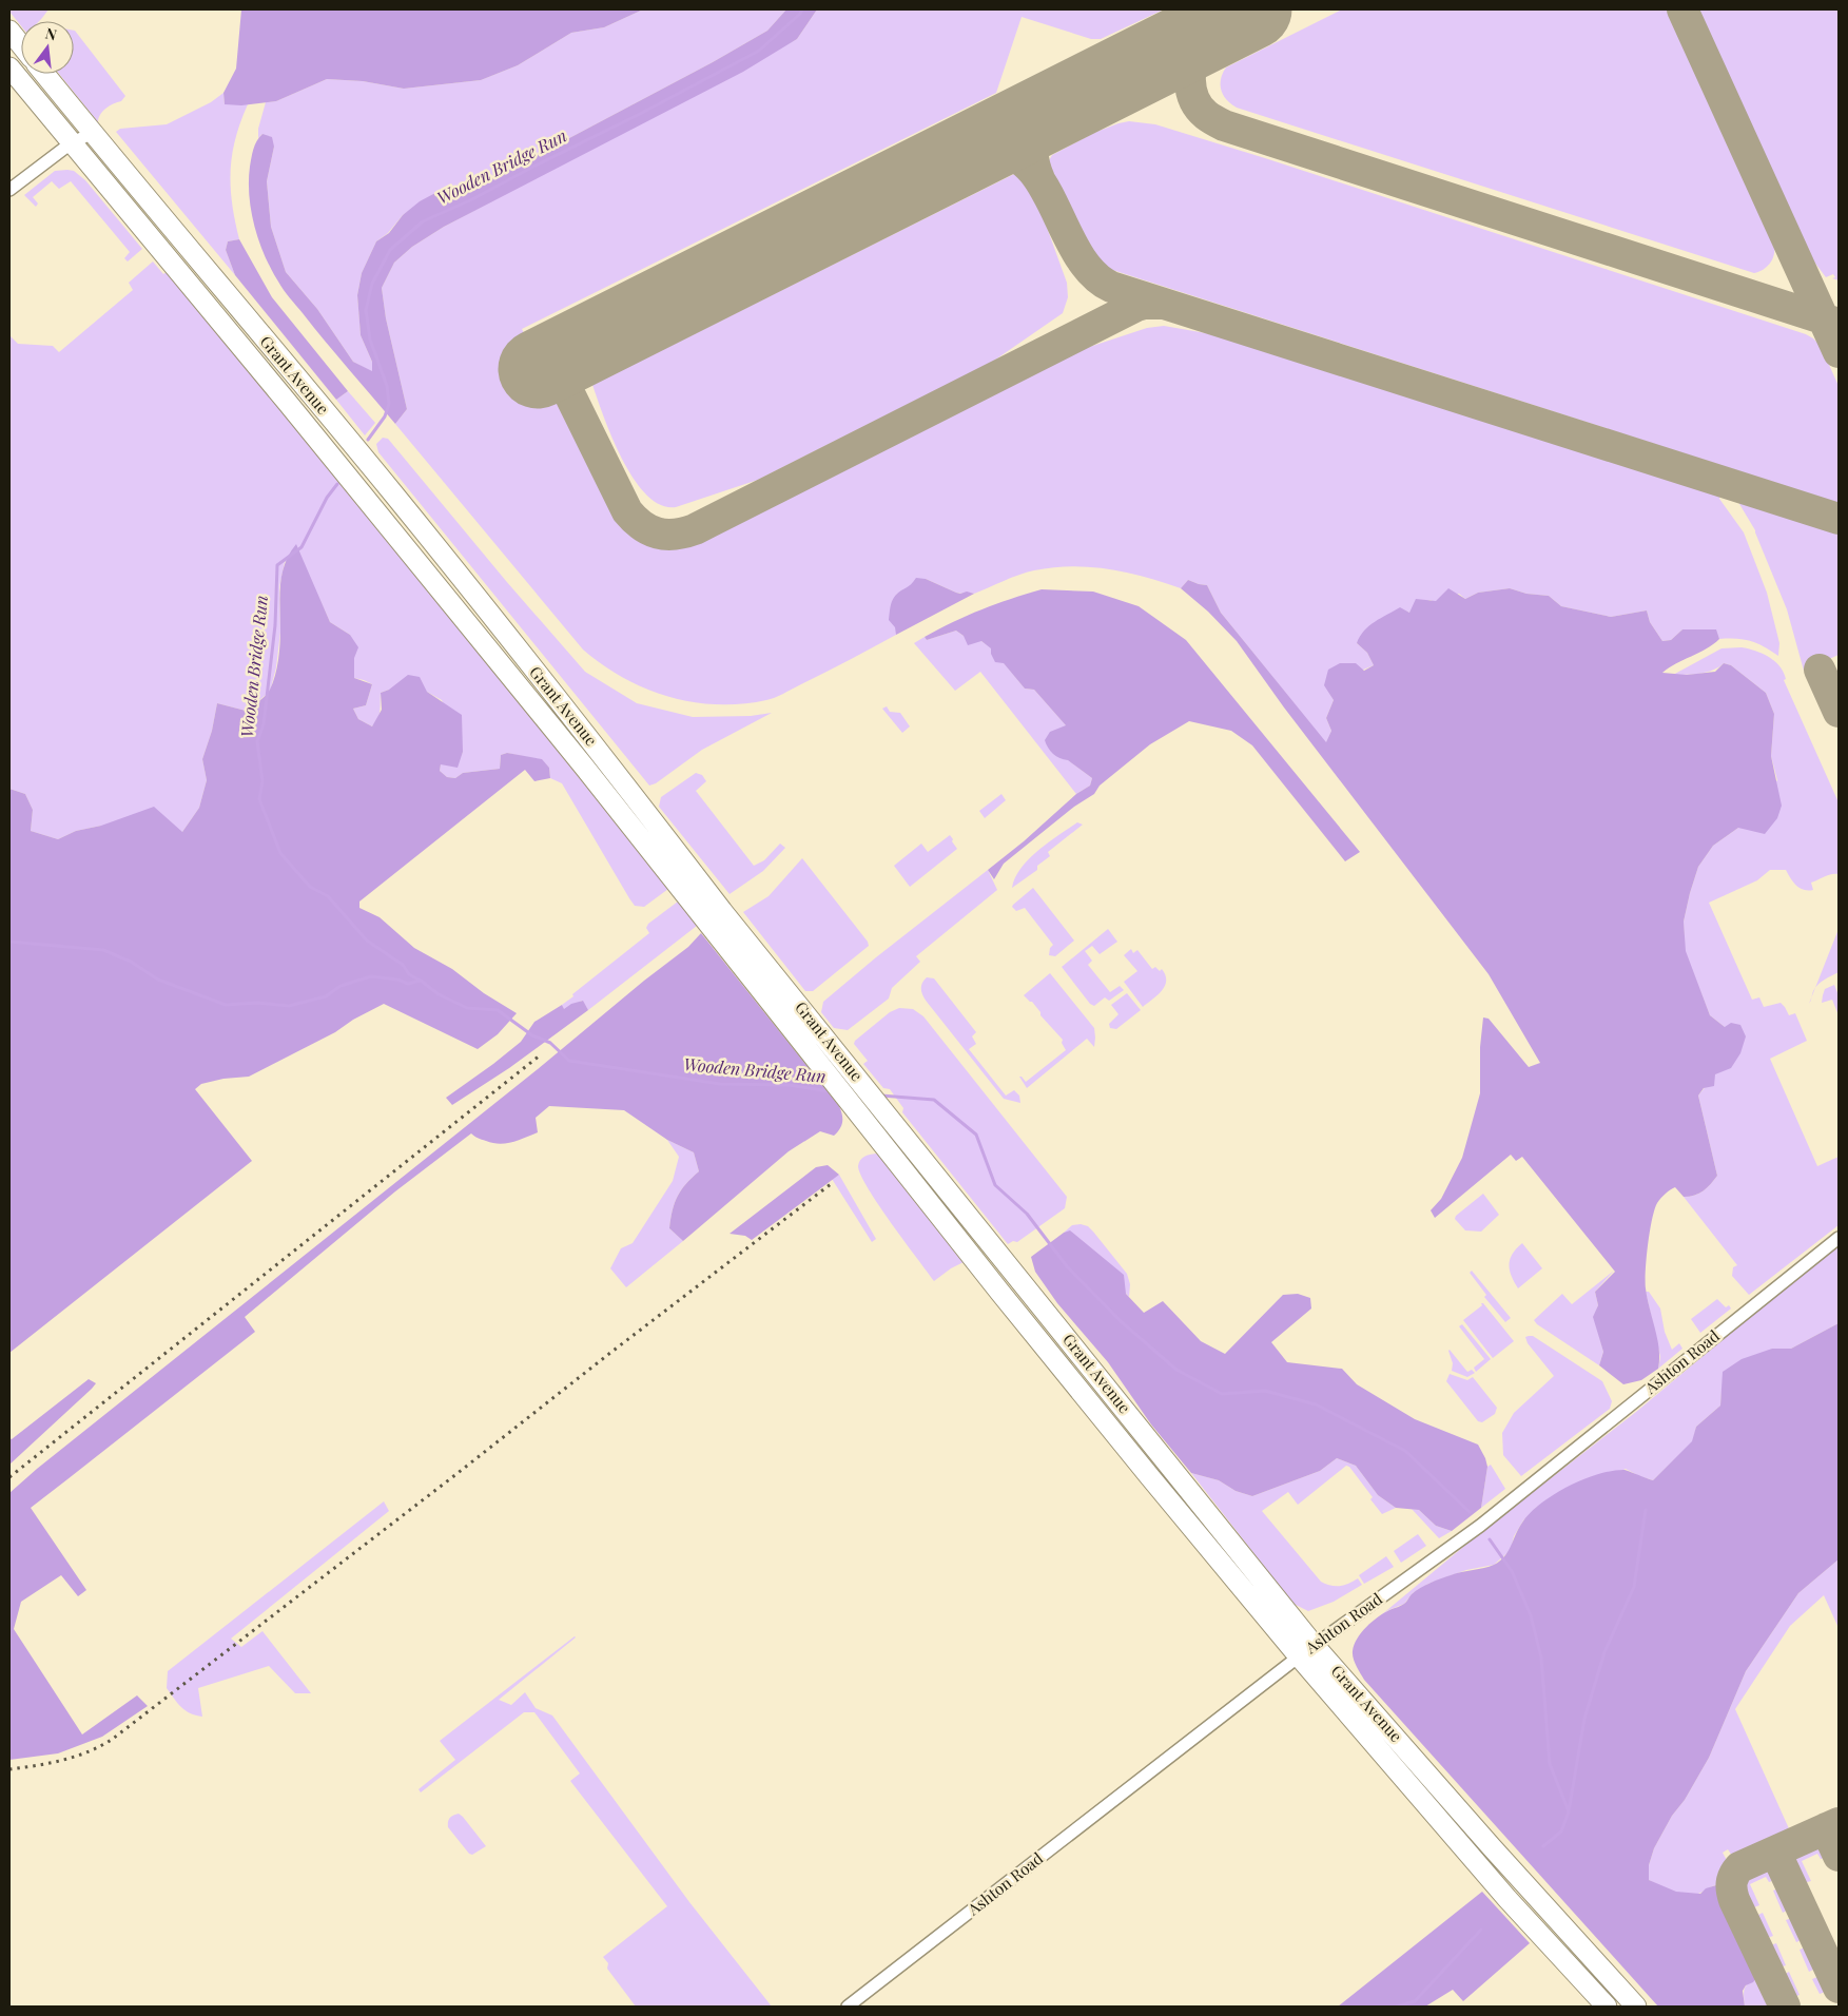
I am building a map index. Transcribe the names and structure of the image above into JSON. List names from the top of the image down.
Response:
{
  "streets": {
    "main road": ["Grant Avenue"],
    "street": ["Ashton Road"]
  },
  "crossings": [
    ["Grant Avenue", "Ashton Road"]
  ],
  "water": ["Wooden Bridge Run"],
  "north": "top"
}
